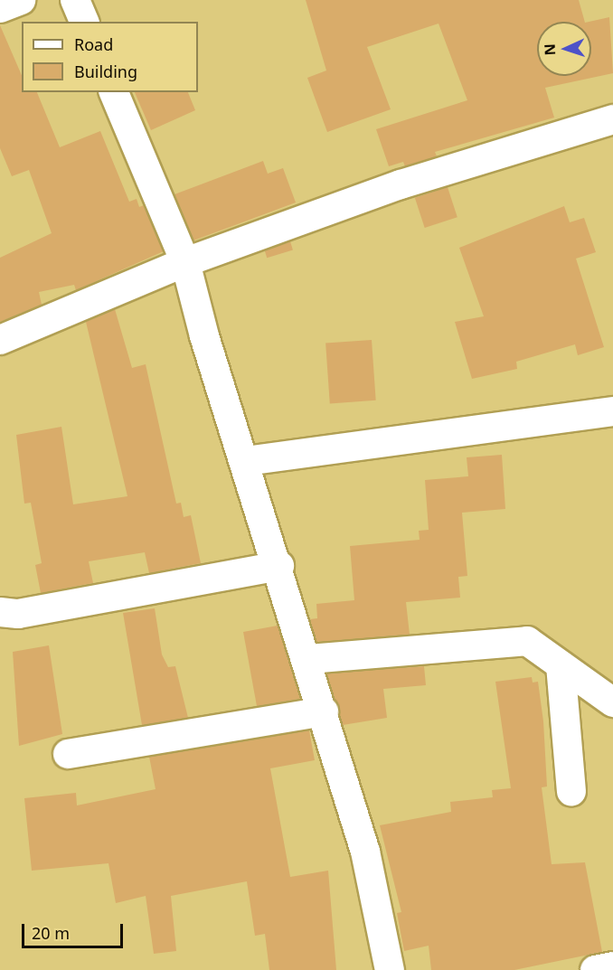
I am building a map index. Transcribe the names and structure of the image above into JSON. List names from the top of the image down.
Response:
{
  "legend": ["Road", "Building"],
  "scale_bar": "20 m",
  "north": "left"
}
